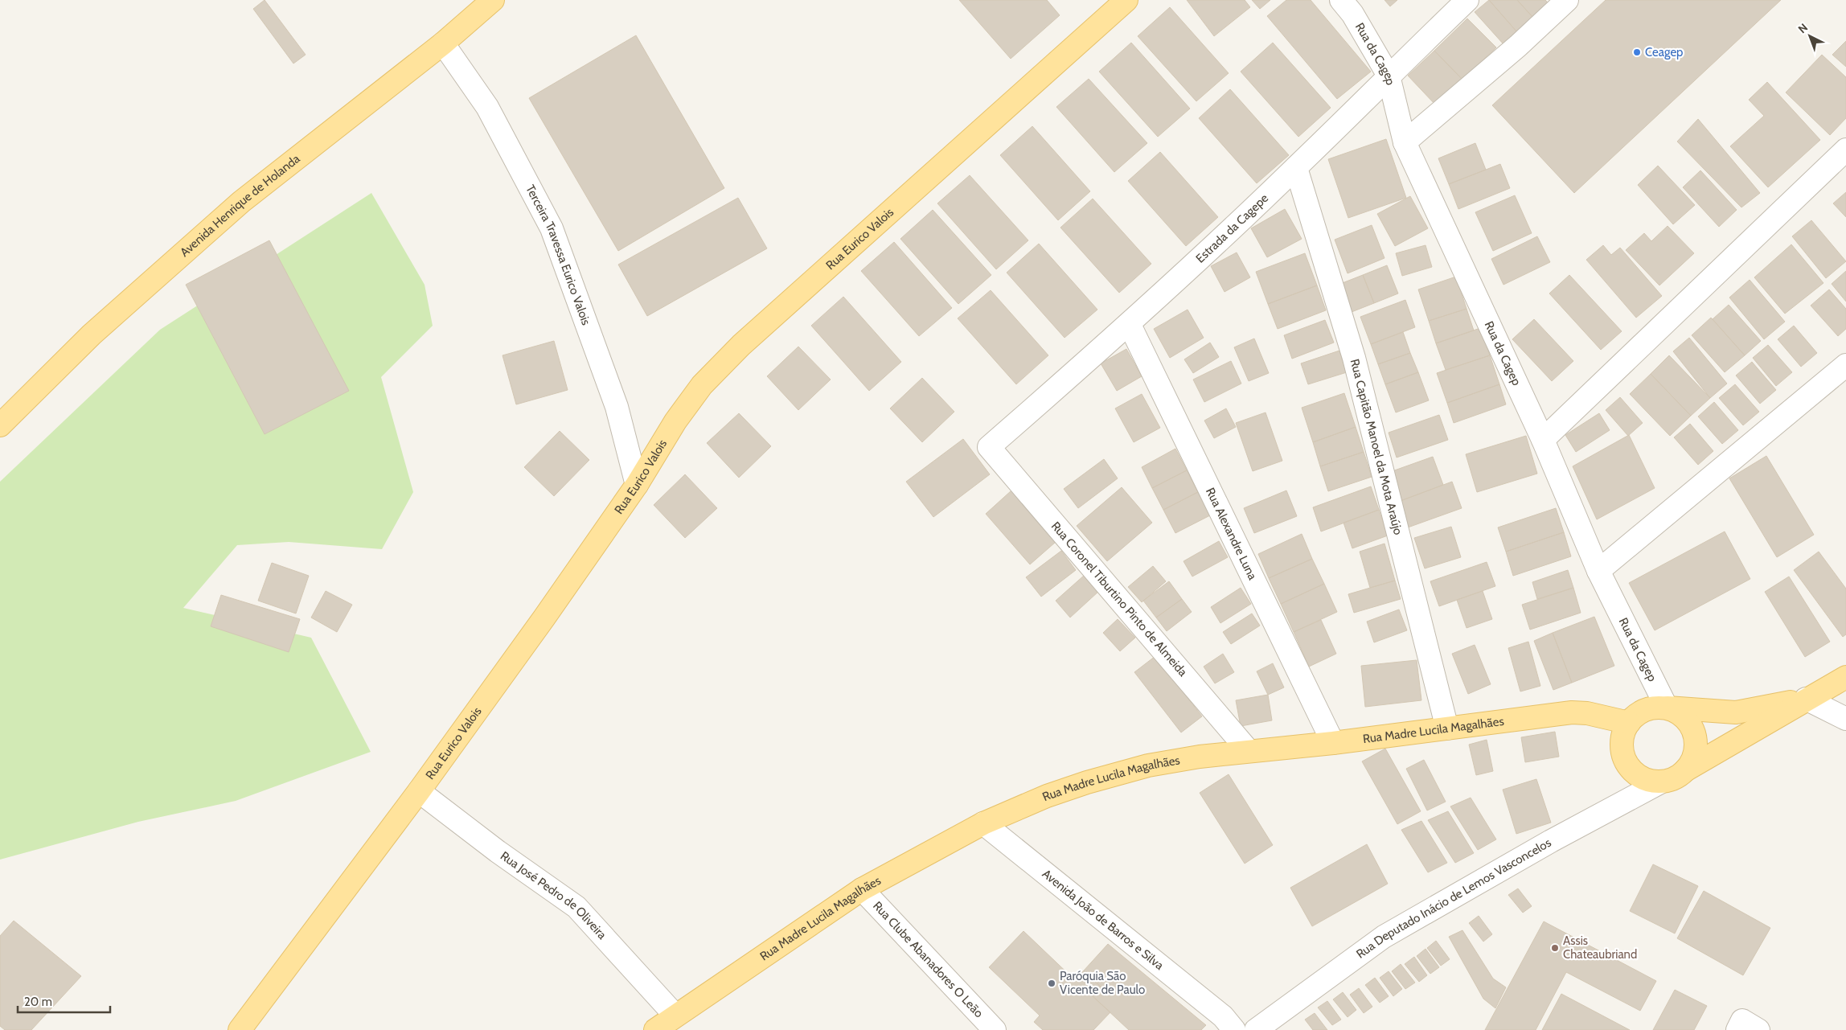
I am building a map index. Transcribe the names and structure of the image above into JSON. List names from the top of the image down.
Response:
{
  "streets": {
    "main road": ["Avenida Henrique de Holanda", "Rua Eurico Valois", "Rua Madre Lucila Magalhães"],
    "street": [
      "Rua da Cagep",
      "Estrada da Cagepe",
      "Terceira Travessa Eurico Valois",
      "Rua Capitão Manoel da Mota Araújo",
      "Rua Alexandre Luna",
      "Rua Coronel Tiburtino Pinto de Almeida",
      "Rua José Pedro de Oliveira",
      "Rua Deputado Inácio de Lemos Vasconcelos",
      "Avenida João de Barros e Silva",
      "Rua Clube Abanadores O Leão"
    ]
  },
  "crossings": [
    ["Rua da Cagep", "Estrada da Cagepe"],
    ["Rua da Cagep", "Rua Madre Lucila Magalhães"],
    ["Rua da Cagep", "Rua Deputado Inácio de Lemos Vasconcelos"],
    ["Avenida Henrique de Holanda", "Terceira Travessa Eurico Valois"],
    ["Estrada da Cagepe", "Rua Capitão Manoel da Mota Araújo"],
    ["Estrada da Cagepe", "Rua Alexandre Luna"],
    ["Estrada da Cagepe", "Rua Coronel Tiburtino Pinto de Almeida"],
    ["Rua Eurico Valois", "Terceira Travessa Eurico Valois"],
    ["Rua Eurico Valois", "Rua José Pedro de Oliveira"],
    ["Rua Capitão Manoel da Mota Araújo", "Rua Madre Lucila Magalhães"],
    ["Rua Alexandre Luna", "Rua Madre Lucila Magalhães"],
    ["Rua Coronel Tiburtino Pinto de Almeida", "Rua Madre Lucila Magalhães"],
    ["Rua Madre Lucila Magalhães", "Rua José Pedro de Oliveira"],
    ["Rua Madre Lucila Magalhães", "Rua Deputado Inácio de Lemos Vasconcelos"],
    ["Rua Madre Lucila Magalhães", "Avenida João de Barros e Silva"],
    ["Rua Madre Lucila Magalhães", "Rua Clube Abanadores O Leão"],
    ["Rua Deputado Inácio de Lemos Vasconcelos", "Avenida João de Barros e Silva"]
  ],
  "places": ["Ceagep", "Assis Chateaubriand", "Paróquia São Vicente de Paulo"],
  "scale_bar": "20 m",
  "north": "top left"
}
